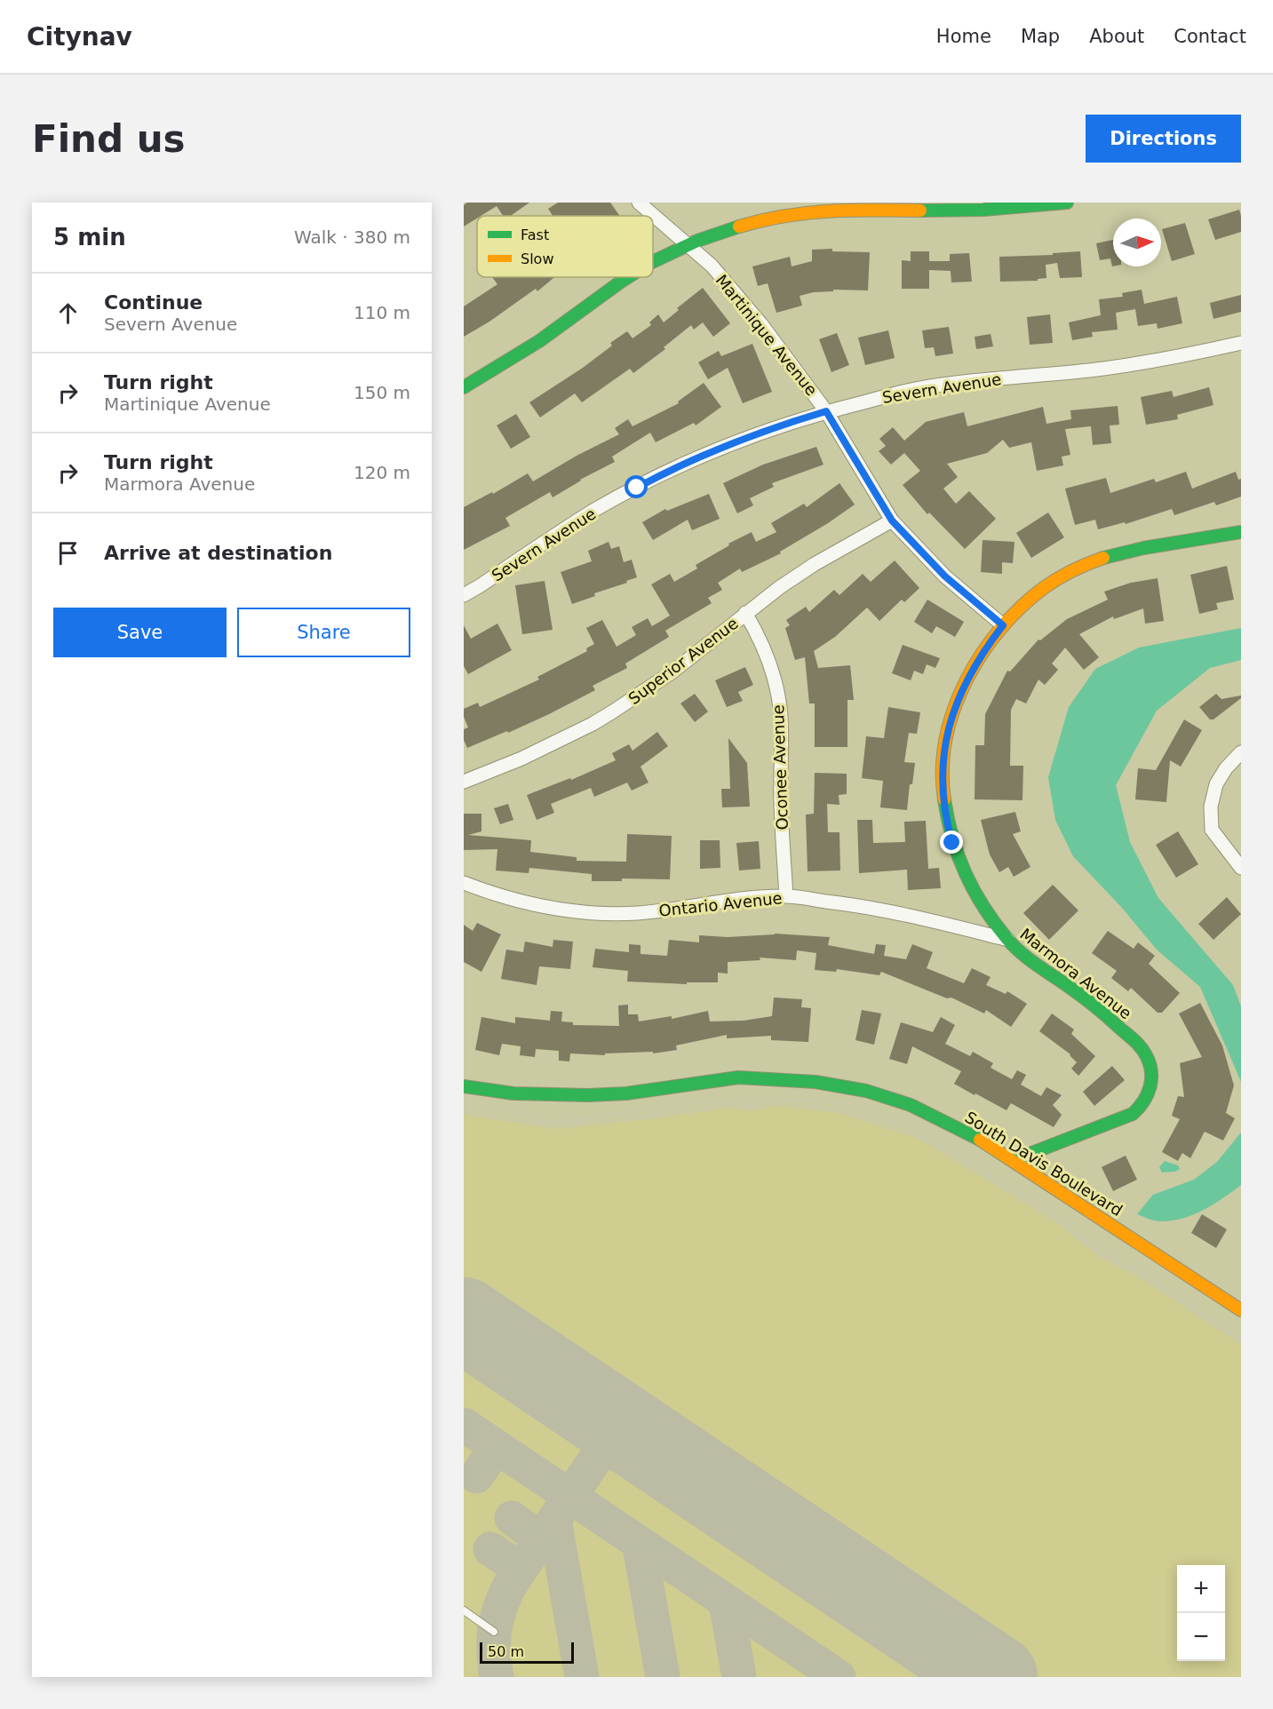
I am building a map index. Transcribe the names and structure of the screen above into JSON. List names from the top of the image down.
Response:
{
  "streets": {
    "street": [
      "Martinique Avenue",
      "Severn Avenue",
      "Superior Avenue",
      "Oconee Avenue",
      "Ontario Avenue",
      "Marmora Avenue",
      "South Davis Boulevard"
    ]
  },
  "crossings": [
    ["Martinique Avenue", "Severn Avenue"],
    ["Martinique Avenue", "Superior Avenue"],
    ["Martinique Avenue", "Marmora Avenue"],
    ["Superior Avenue", "Oconee Avenue"],
    ["Oconee Avenue", "Ontario Avenue"],
    ["Ontario Avenue", "Marmora Avenue"],
    ["Marmora Avenue", "South Davis Boulevard"]
  ],
  "legend": ["Fast", "Slow"],
  "scale_bar": "50 m",
  "north": "right",
  "page": {
    "header": "Citynav",
    "nav": [
      "Home",
      "Map",
      "About",
      "Contact"
    ],
    "buttons": [
      "Directions",
      ["Save", "Share"]
    ],
    "title": "Find us",
    "heading": ["5 min", "Walk · 380 m"],
    "list": [
      ["Continue", "Severn Avenue", "110 m"],
      ["Turn right", "Martinique Avenue", "150 m"],
      ["Turn right", "Marmora Avenue", "120 m"],
      "Arrive at destination"
    ],
    "map_buttons": ["+", "−"],
    "scale": "50 m"
  }
}
